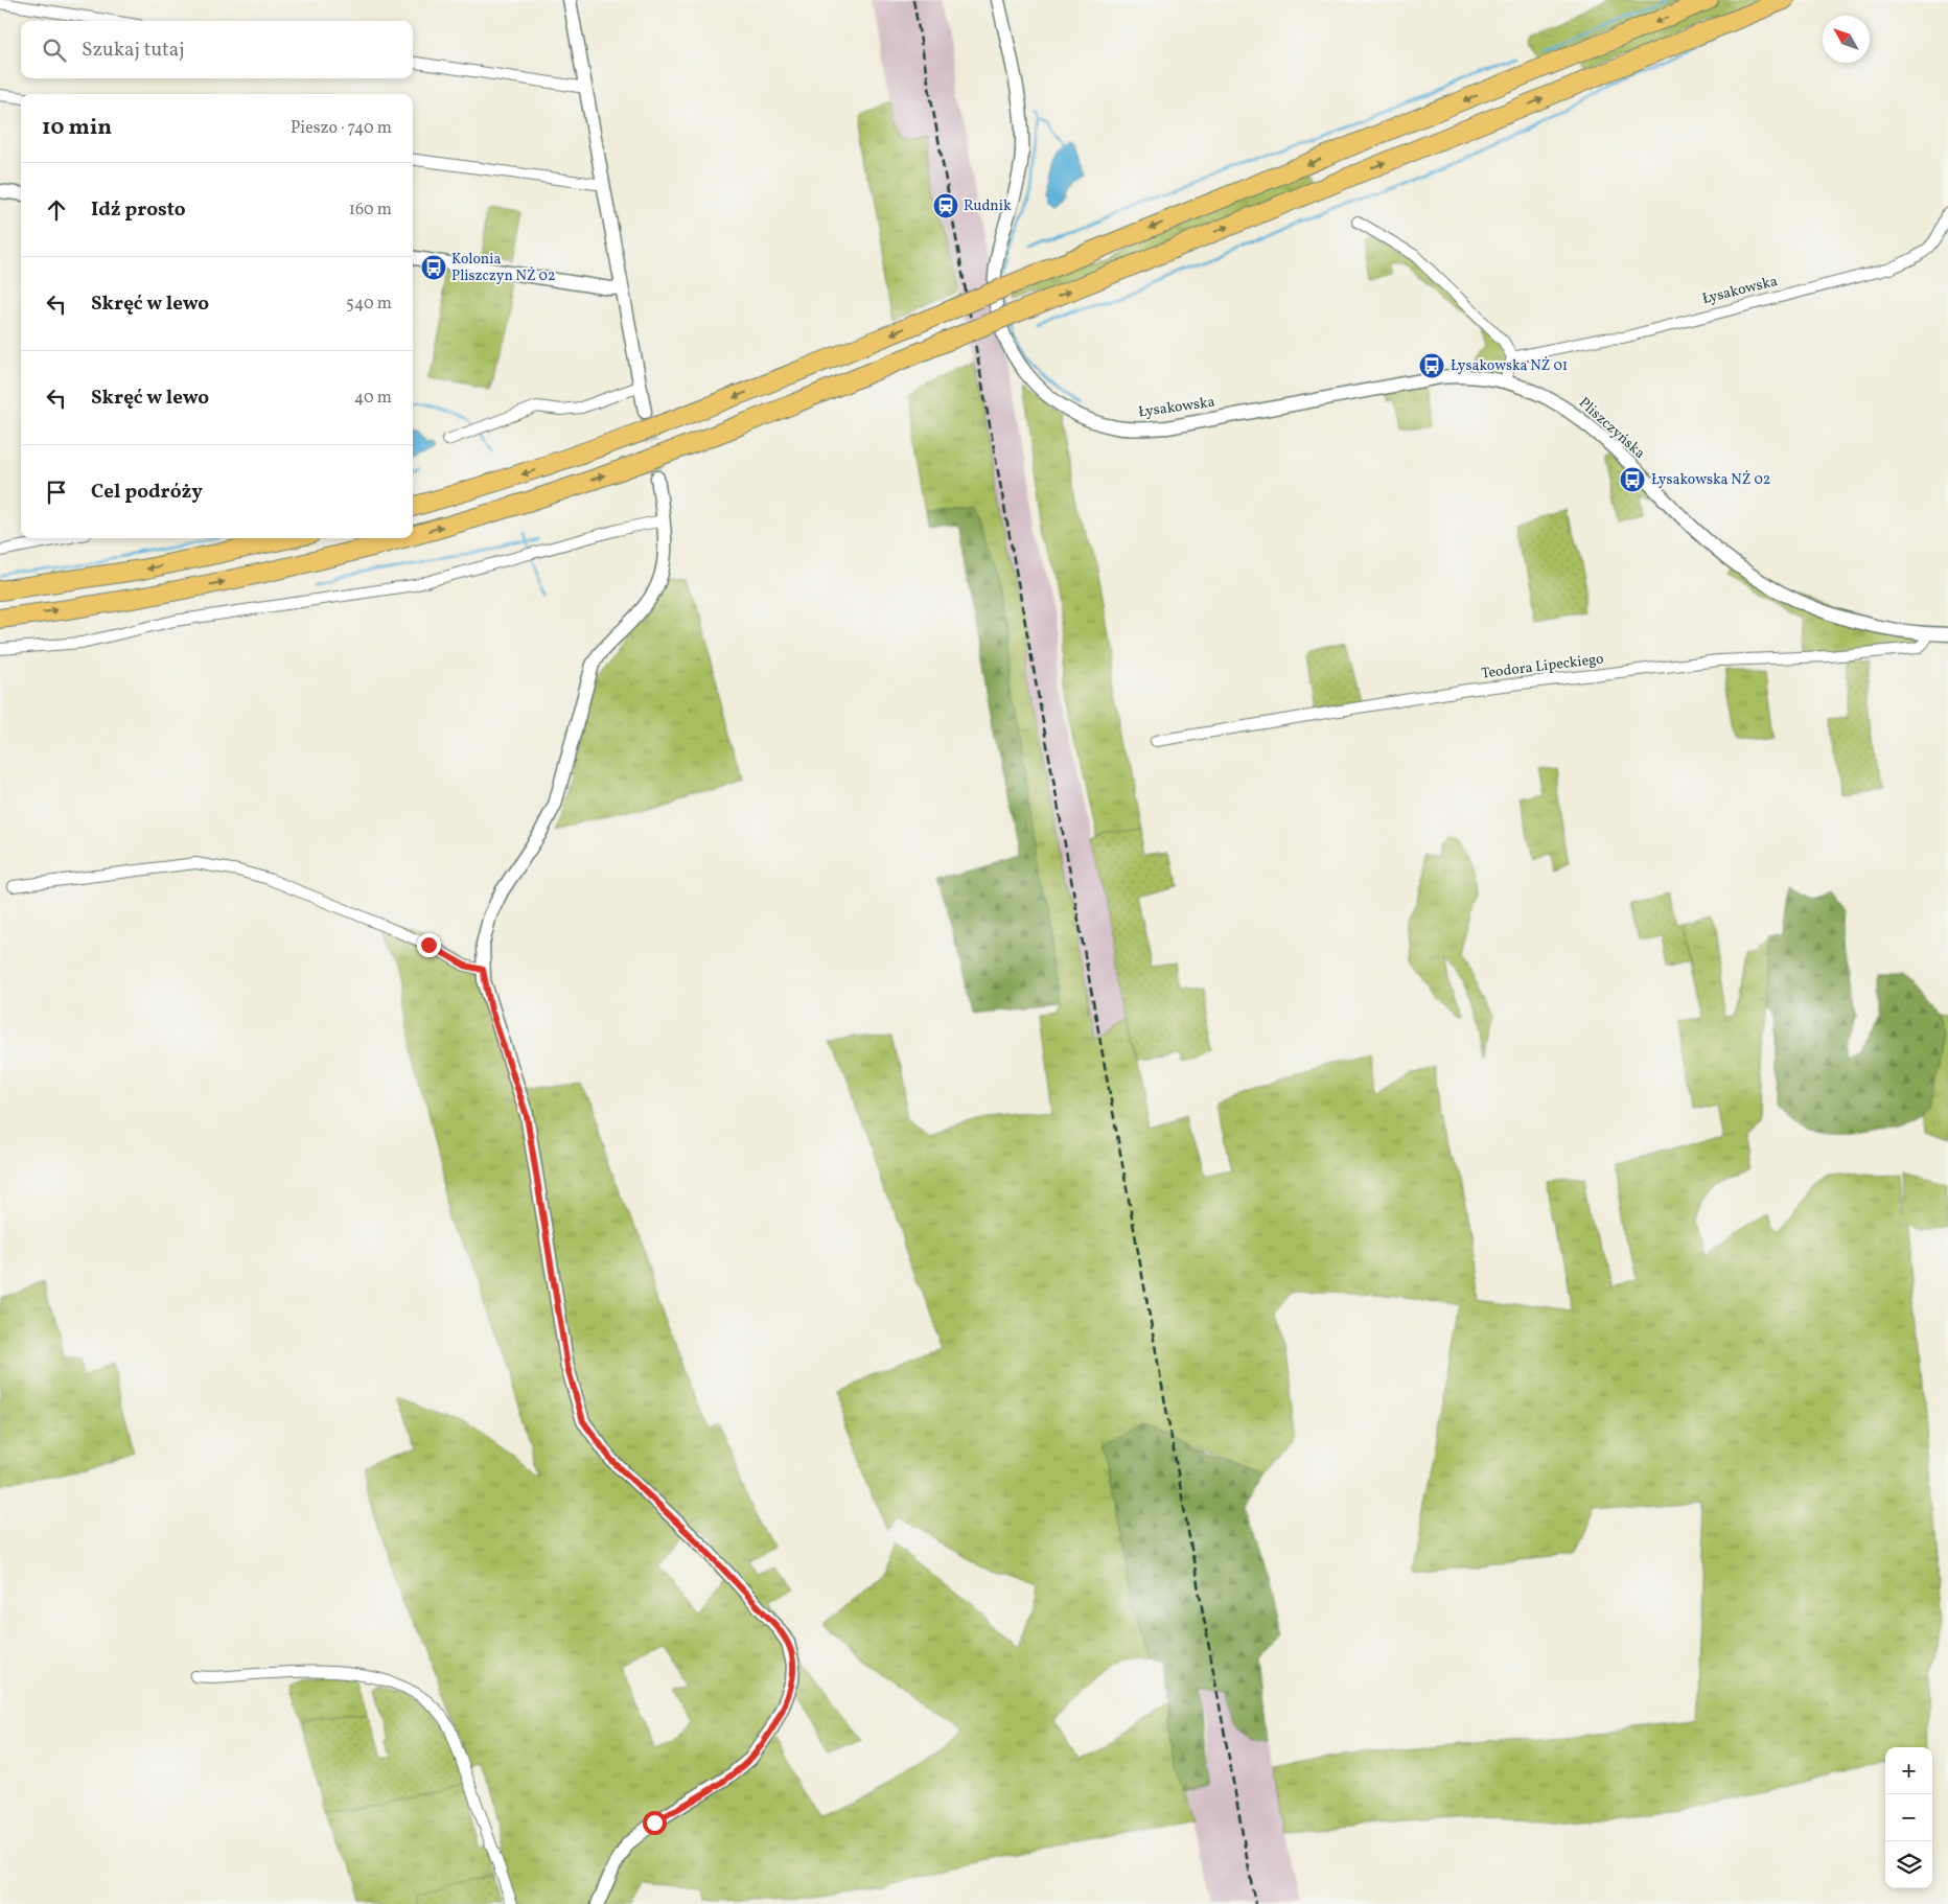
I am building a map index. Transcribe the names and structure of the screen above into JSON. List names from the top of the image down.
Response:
{
  "streets": {
    "street": ["Łysakowska", "Pliszczyńska", "Teodora Lipeckiego"]
  },
  "crossings": [
    ["Łysakowska", "Pliszczyńska"],
    ["Pliszczyńska", "Teodora Lipeckiego"]
  ],
  "places": {
    "station": ["Rudnik"],
    "bus stop": ["Kolonia Pliszczyn NŻ 02", "Łysakowska NŻ 01", "Łysakowska NŻ 02"]
  },
  "north": "top left",
  "page": {
    "search": "Szukaj tutaj",
    "heading": ["10 min", "Pieszo · 740 m"],
    "list": [
      ["Idź prosto", "160 m"],
      ["Skręć w lewo", "540 m"],
      ["Skręć w lewo", "40 m"],
      "Cel podróży"
    ],
    "map_buttons": ["+", "−"]
  }
}
